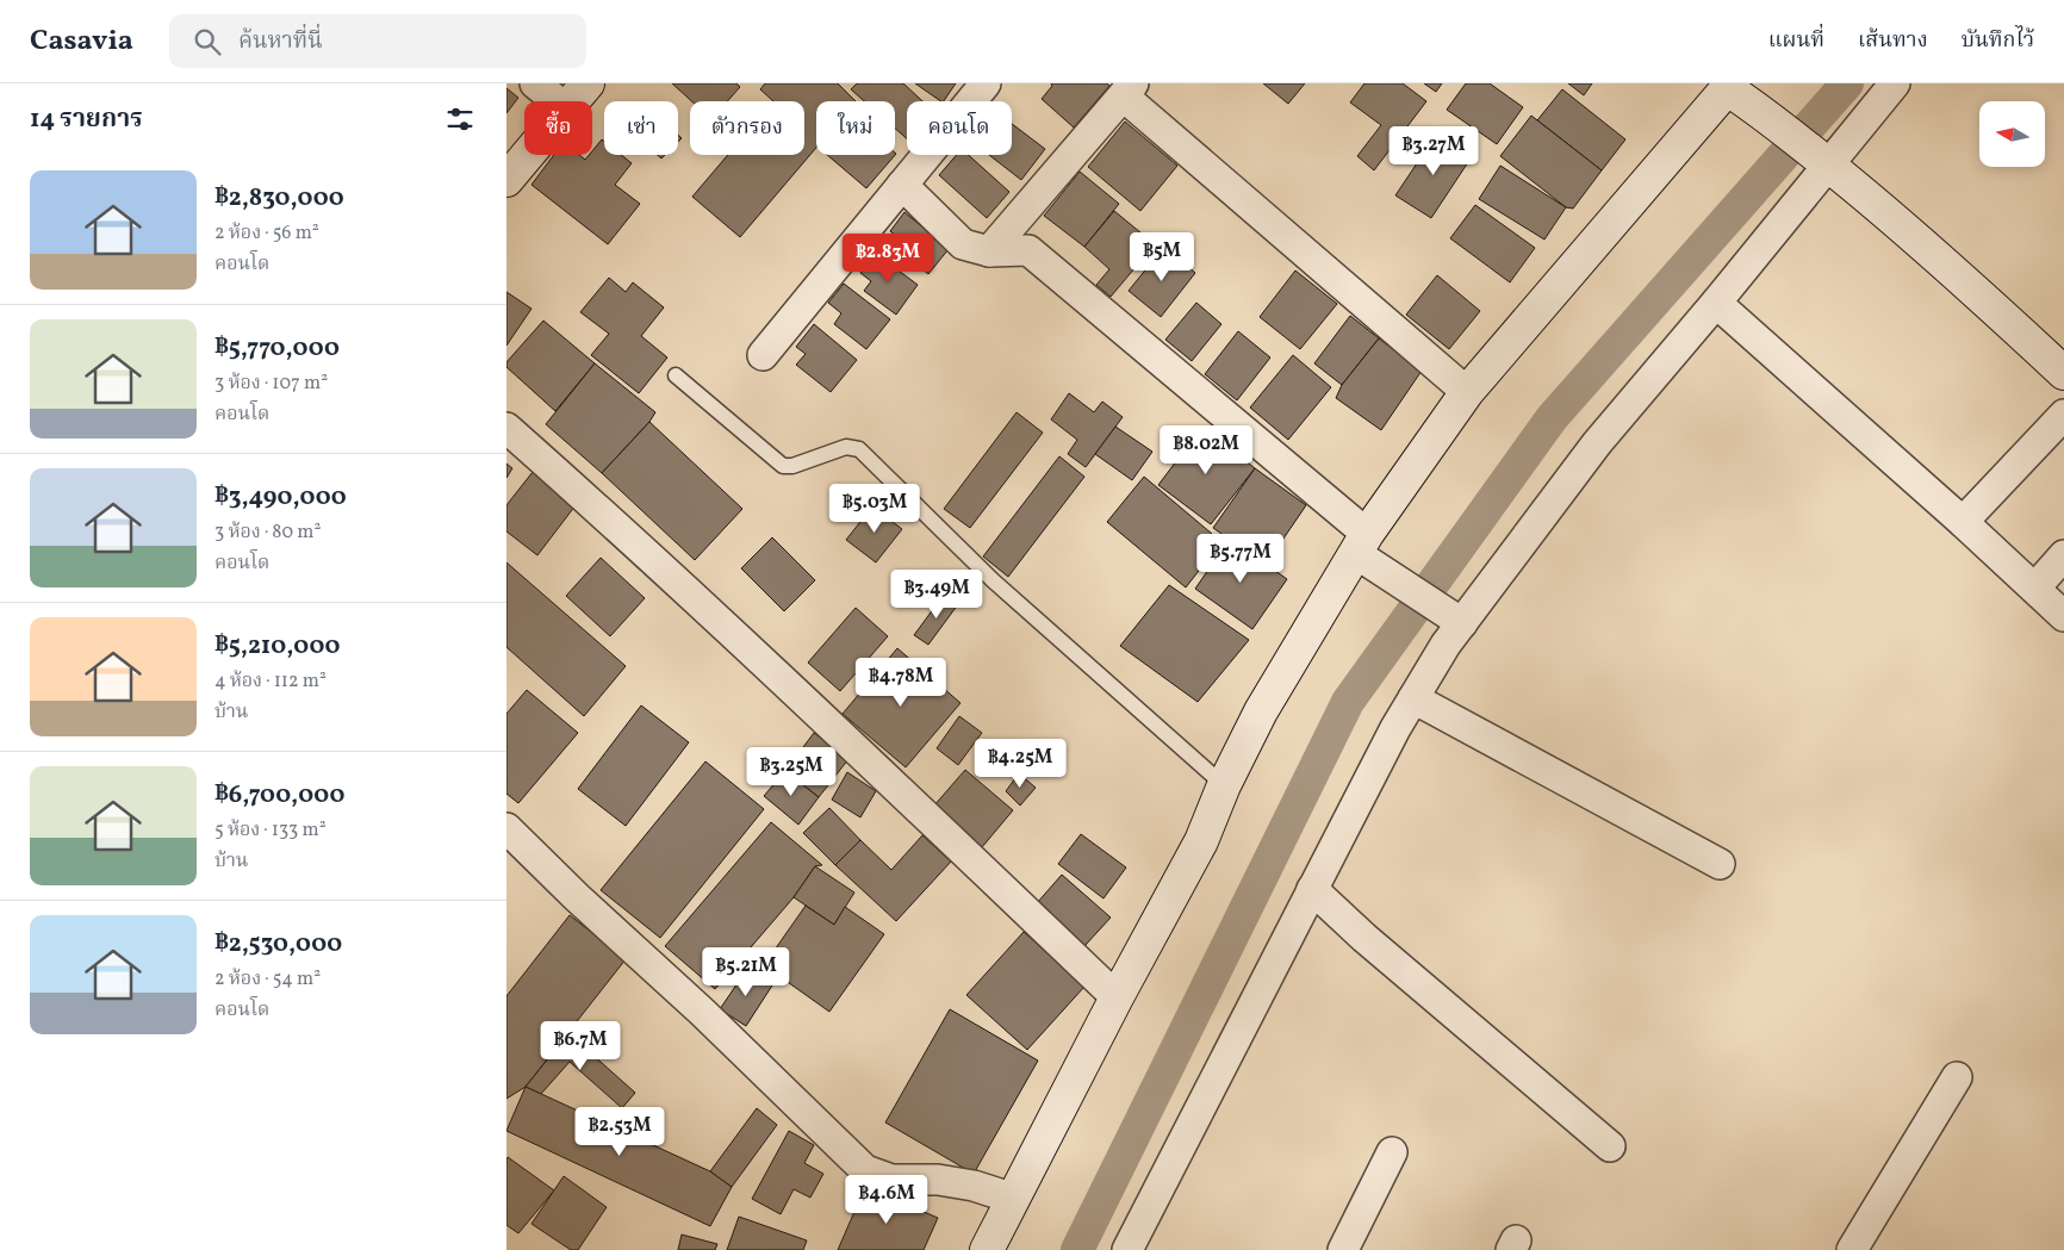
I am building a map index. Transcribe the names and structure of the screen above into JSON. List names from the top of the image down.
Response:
{
  "north": "left",
  "page": {
    "header": "Casavia",
    "search": "ค้นหาที่นี่",
    "nav": ["แผนที่", "เส้นทาง", "บันทึกไว้"],
    "heading": "14 รายการ",
    "chip": [
      "ซื้อ",
      "เช่า",
      "ตัวกรอง",
      "ใหม่",
      "คอนโด"
    ],
    "price": [
      "฿3.27M",
      "฿5M",
      "฿2.83M",
      "฿8.02M",
      "฿5.03M",
      "฿5.77M",
      "฿3.49M",
      "฿4.78M",
      "฿4.25M",
      "฿3.25M",
      "฿5.21M",
      "฿6.7M",
      "฿2.53M",
      "฿4.6M"
    ],
    "list": [
      {
        "name": "฿2,830,000",
        "note": "2 ห้อง · 56 m² · คอนโด"
      },
      {
        "name": "฿5,770,000",
        "note": "3 ห้อง · 107 m² · คอนโด"
      },
      {
        "name": "฿3,490,000",
        "note": "3 ห้อง · 80 m² · คอนโด"
      },
      {
        "name": "฿5,210,000",
        "note": "4 ห้อง · 112 m² · บ้าน"
      },
      {
        "name": "฿6,700,000",
        "note": "5 ห้อง · 133 m² · บ้าน"
      },
      {
        "name": "฿2,530,000",
        "note": "2 ห้อง · 54 m² · คอนโด"
      }
    ]
  }
}
